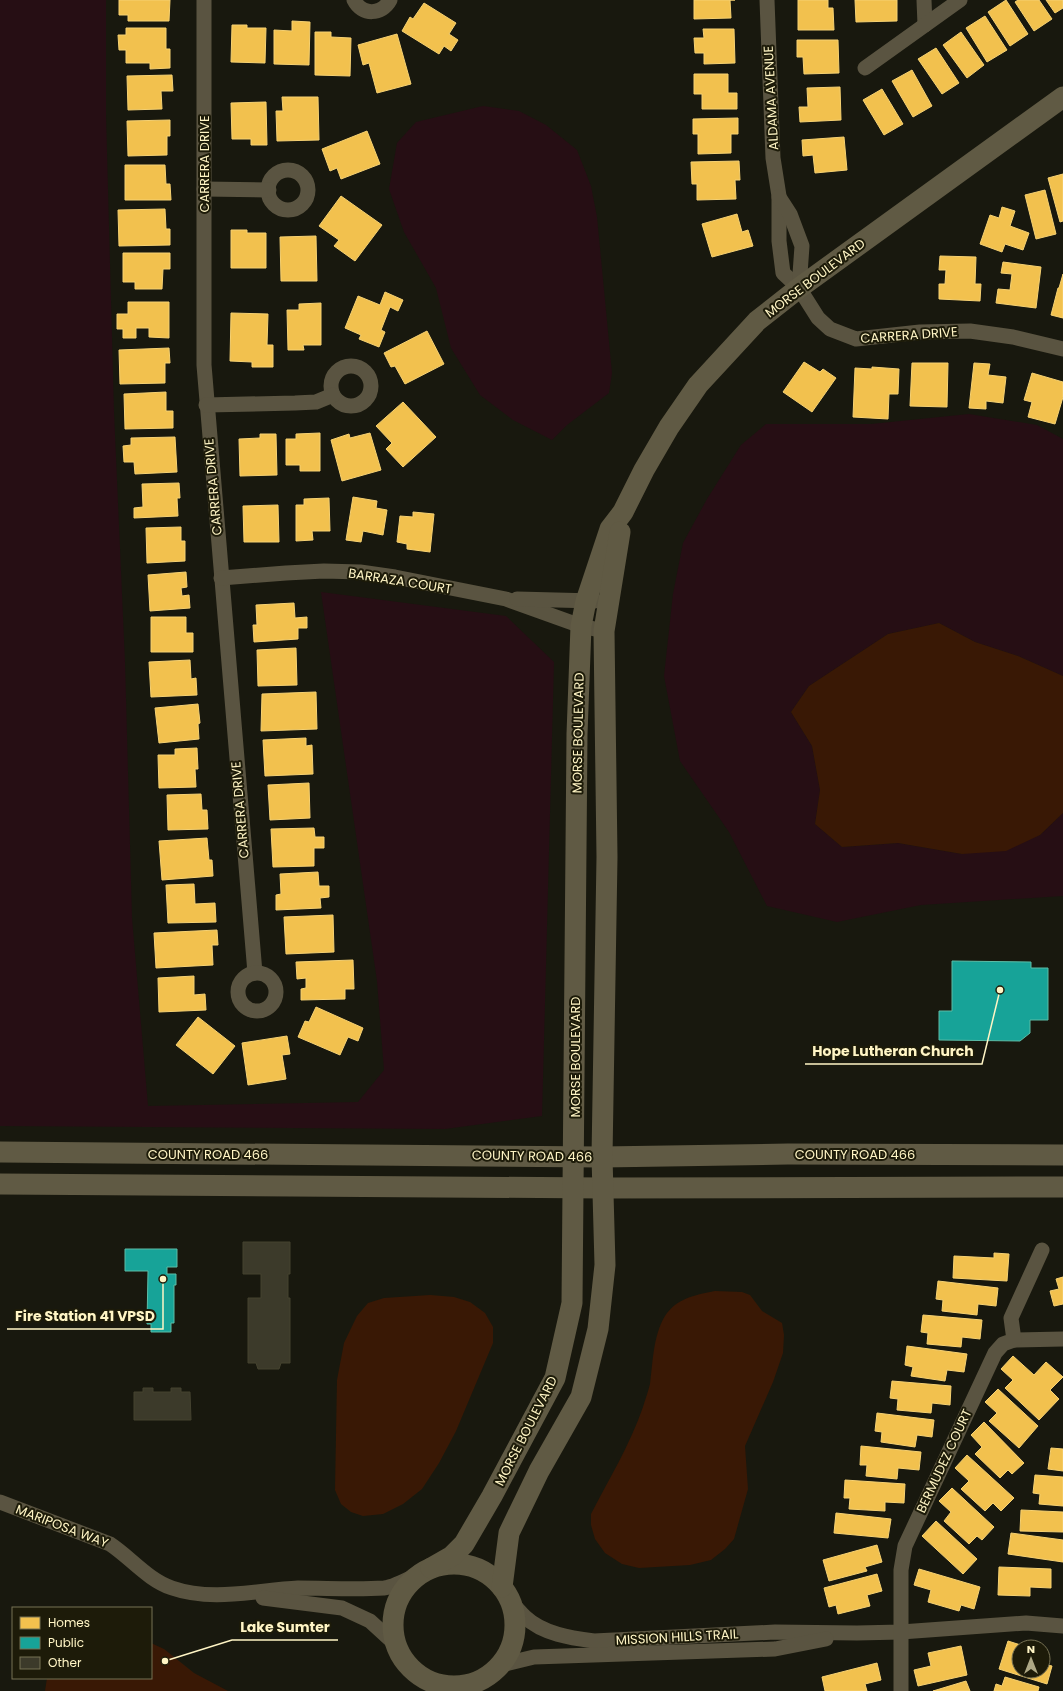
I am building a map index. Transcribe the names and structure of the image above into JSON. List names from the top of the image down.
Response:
{
  "streets": {
    "main road": ["MORSE BOULEVARD", "COUNTY ROAD 466"],
    "street": [
      "ALDAMA AVENUE",
      "CARRERA DRIVE",
      "BARRAZA COURT",
      "BERMUDEZ COURT",
      "MARIPOSA WAY",
      "MISSION HILLS TRAIL"
    ]
  },
  "crossings": [
    ["ALDAMA AVENUE", "CARRERA DRIVE"],
    ["ALDAMA AVENUE", "MORSE BOULEVARD"],
    ["CARRERA DRIVE", "MORSE BOULEVARD"],
    ["CARRERA DRIVE", "BARRAZA COURT"],
    ["MORSE BOULEVARD", "BARRAZA COURT"],
    ["MORSE BOULEVARD", "COUNTY ROAD 466"],
    ["MORSE BOULEVARD", "MARIPOSA WAY"],
    ["MORSE BOULEVARD", "MISSION HILLS TRAIL"],
    ["BERMUDEZ COURT", "MISSION HILLS TRAIL"],
    ["MARIPOSA WAY", "MISSION HILLS TRAIL"]
  ],
  "places": ["Hope Lutheran Church", "Fire Station 41 VPSD", "Lake Sumter"],
  "legend": ["Homes", "Public", "Other"],
  "north": "top"
}
